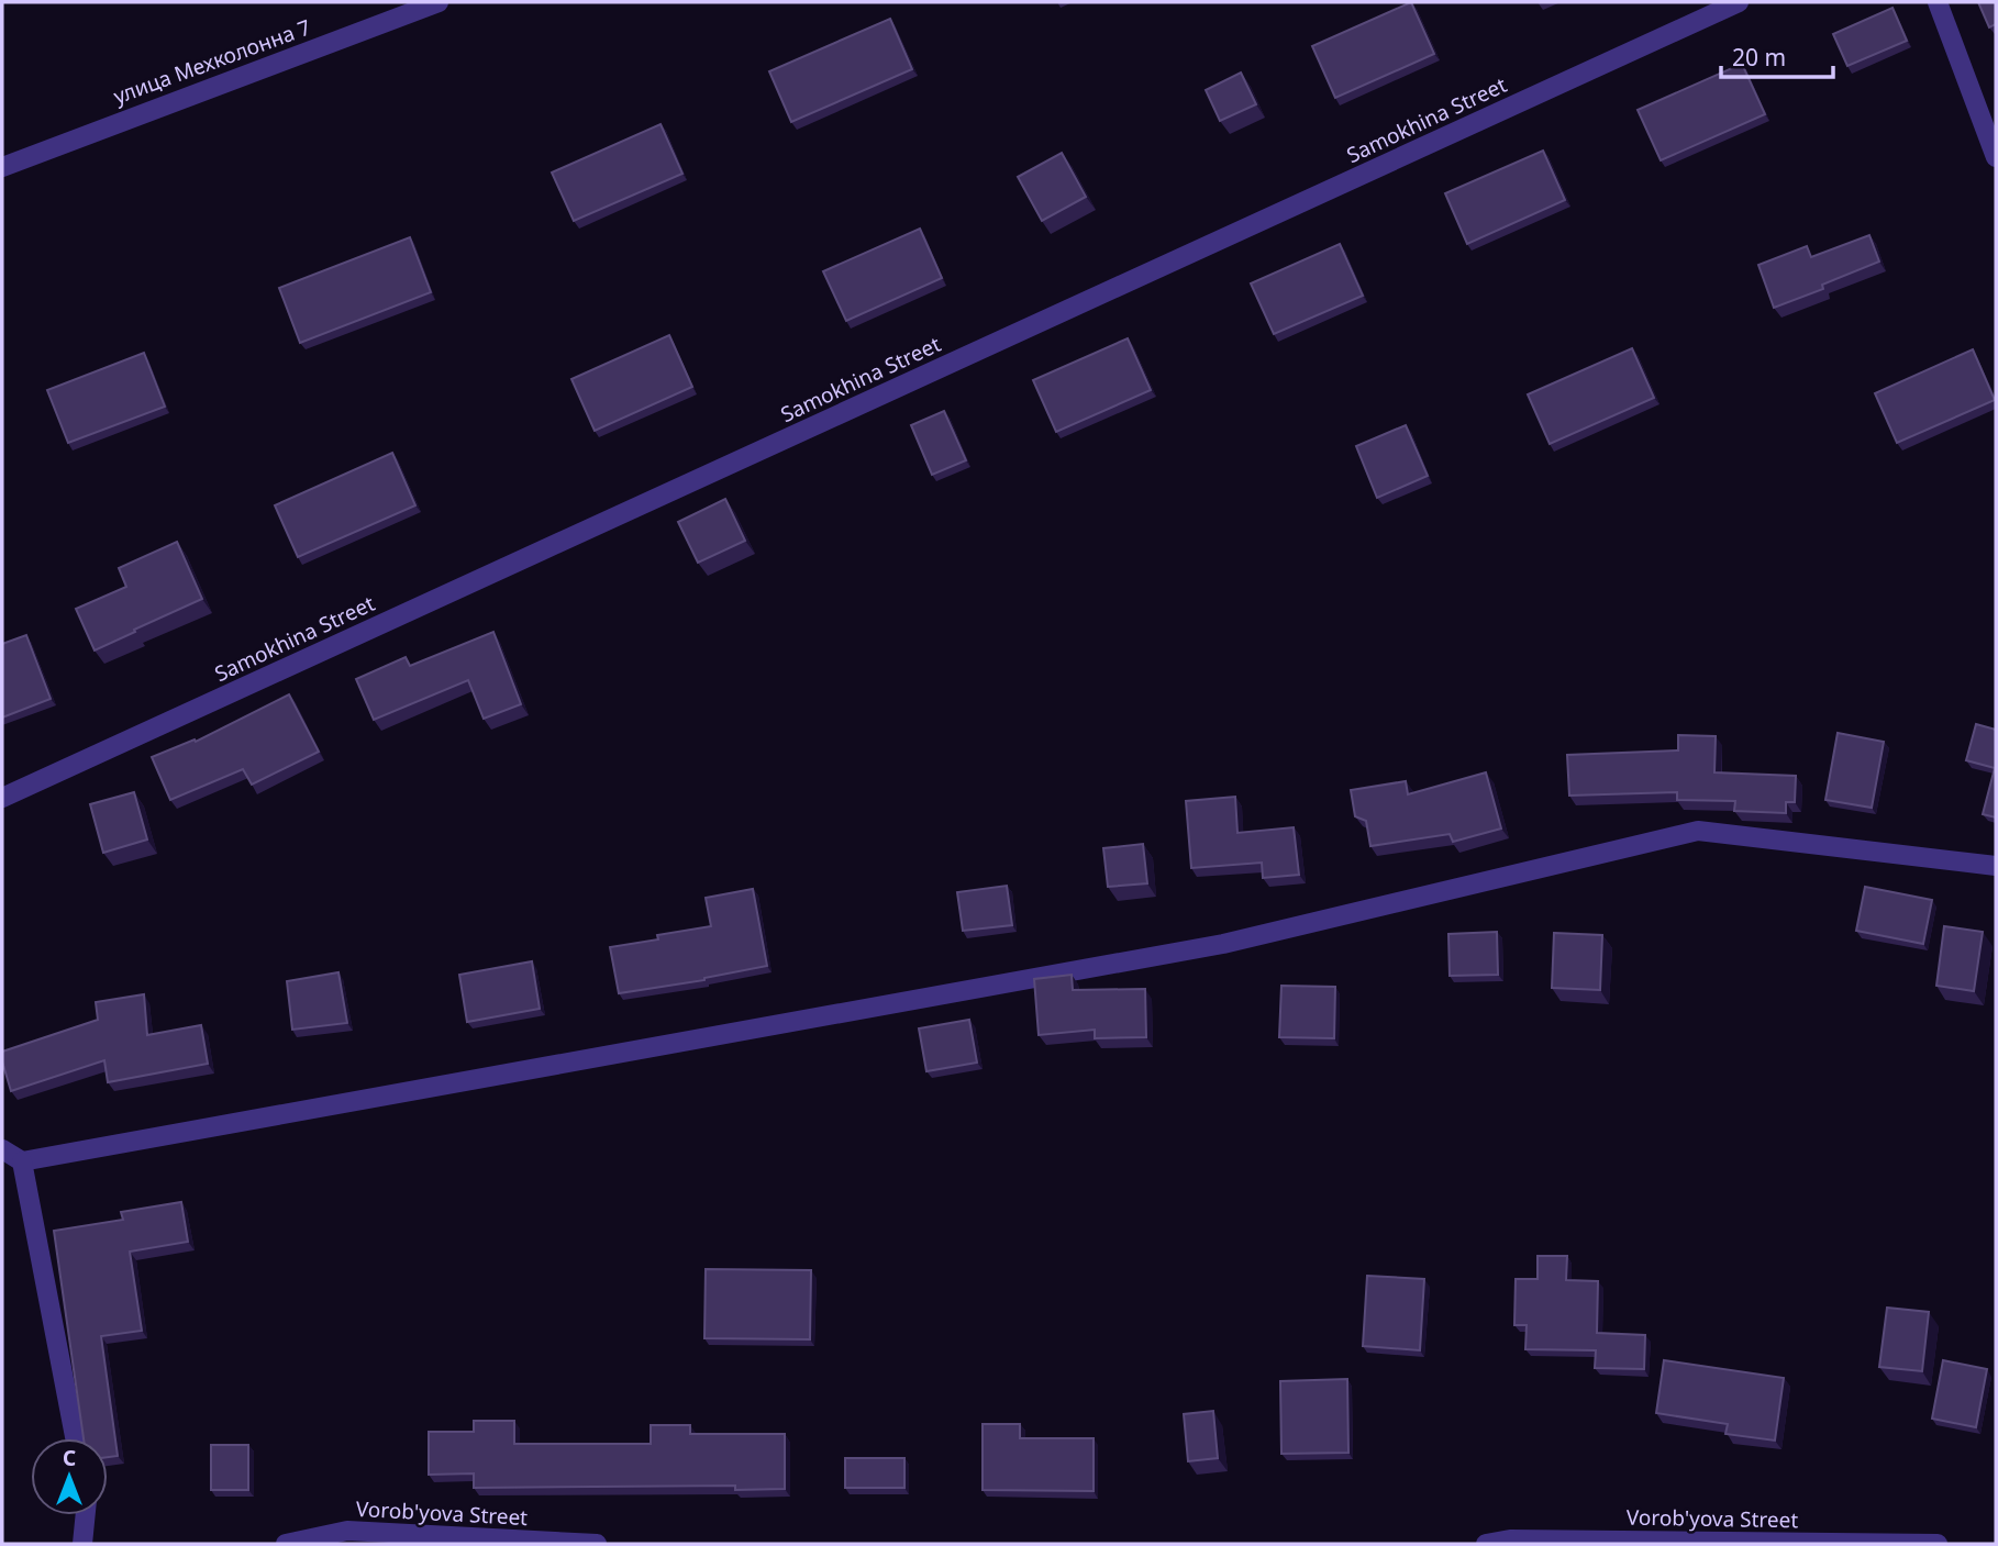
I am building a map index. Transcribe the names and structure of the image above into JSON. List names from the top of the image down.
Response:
{
  "streets": {
    "street": ["улица Мехколонна 7", "Samokhina Street", "Vorob'yova Street"]
  },
  "scale_bar": "20 m",
  "north": "top"
}
